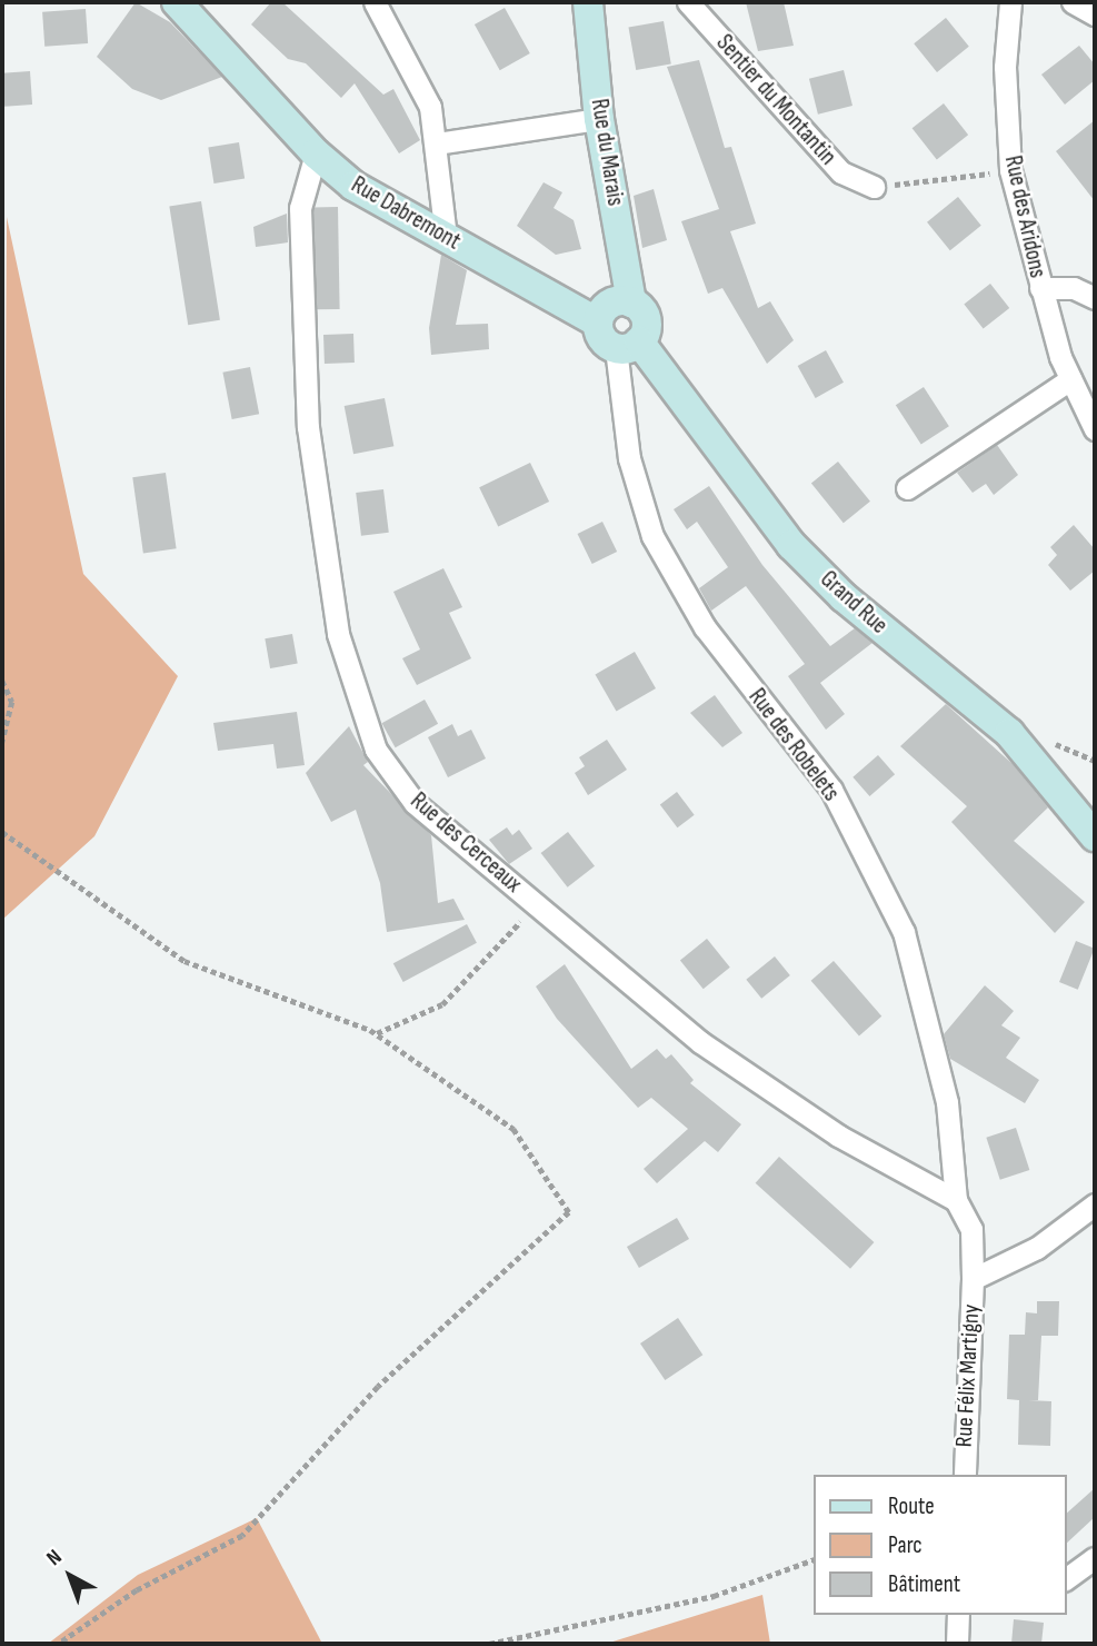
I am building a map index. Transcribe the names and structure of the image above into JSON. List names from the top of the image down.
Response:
{
  "streets": {
    "street": [
      "Sentier du Montantin",
      "Rue du Marais",
      "Rue Dabremont",
      "Rue des Aridons",
      "Grand Rue",
      "Rue des Robelets",
      "Rue des Cerceaux",
      "Rue Félix Martigny"
    ]
  },
  "crossings": [
    ["Rue du Marais", "Rue Dabremont"],
    ["Rue du Marais", "Grand Rue"],
    ["Rue du Marais", "Rue des Robelets"],
    ["Rue Dabremont", "Grand Rue"],
    ["Rue Dabremont", "Rue des Robelets"],
    ["Rue Dabremont", "Rue des Cerceaux"],
    ["Grand Rue", "Rue des Robelets"],
    ["Rue des Robelets", "Rue des Cerceaux"]
  ],
  "legend": ["Route", "Parc", "Bâtiment"],
  "north": "top left"
}
